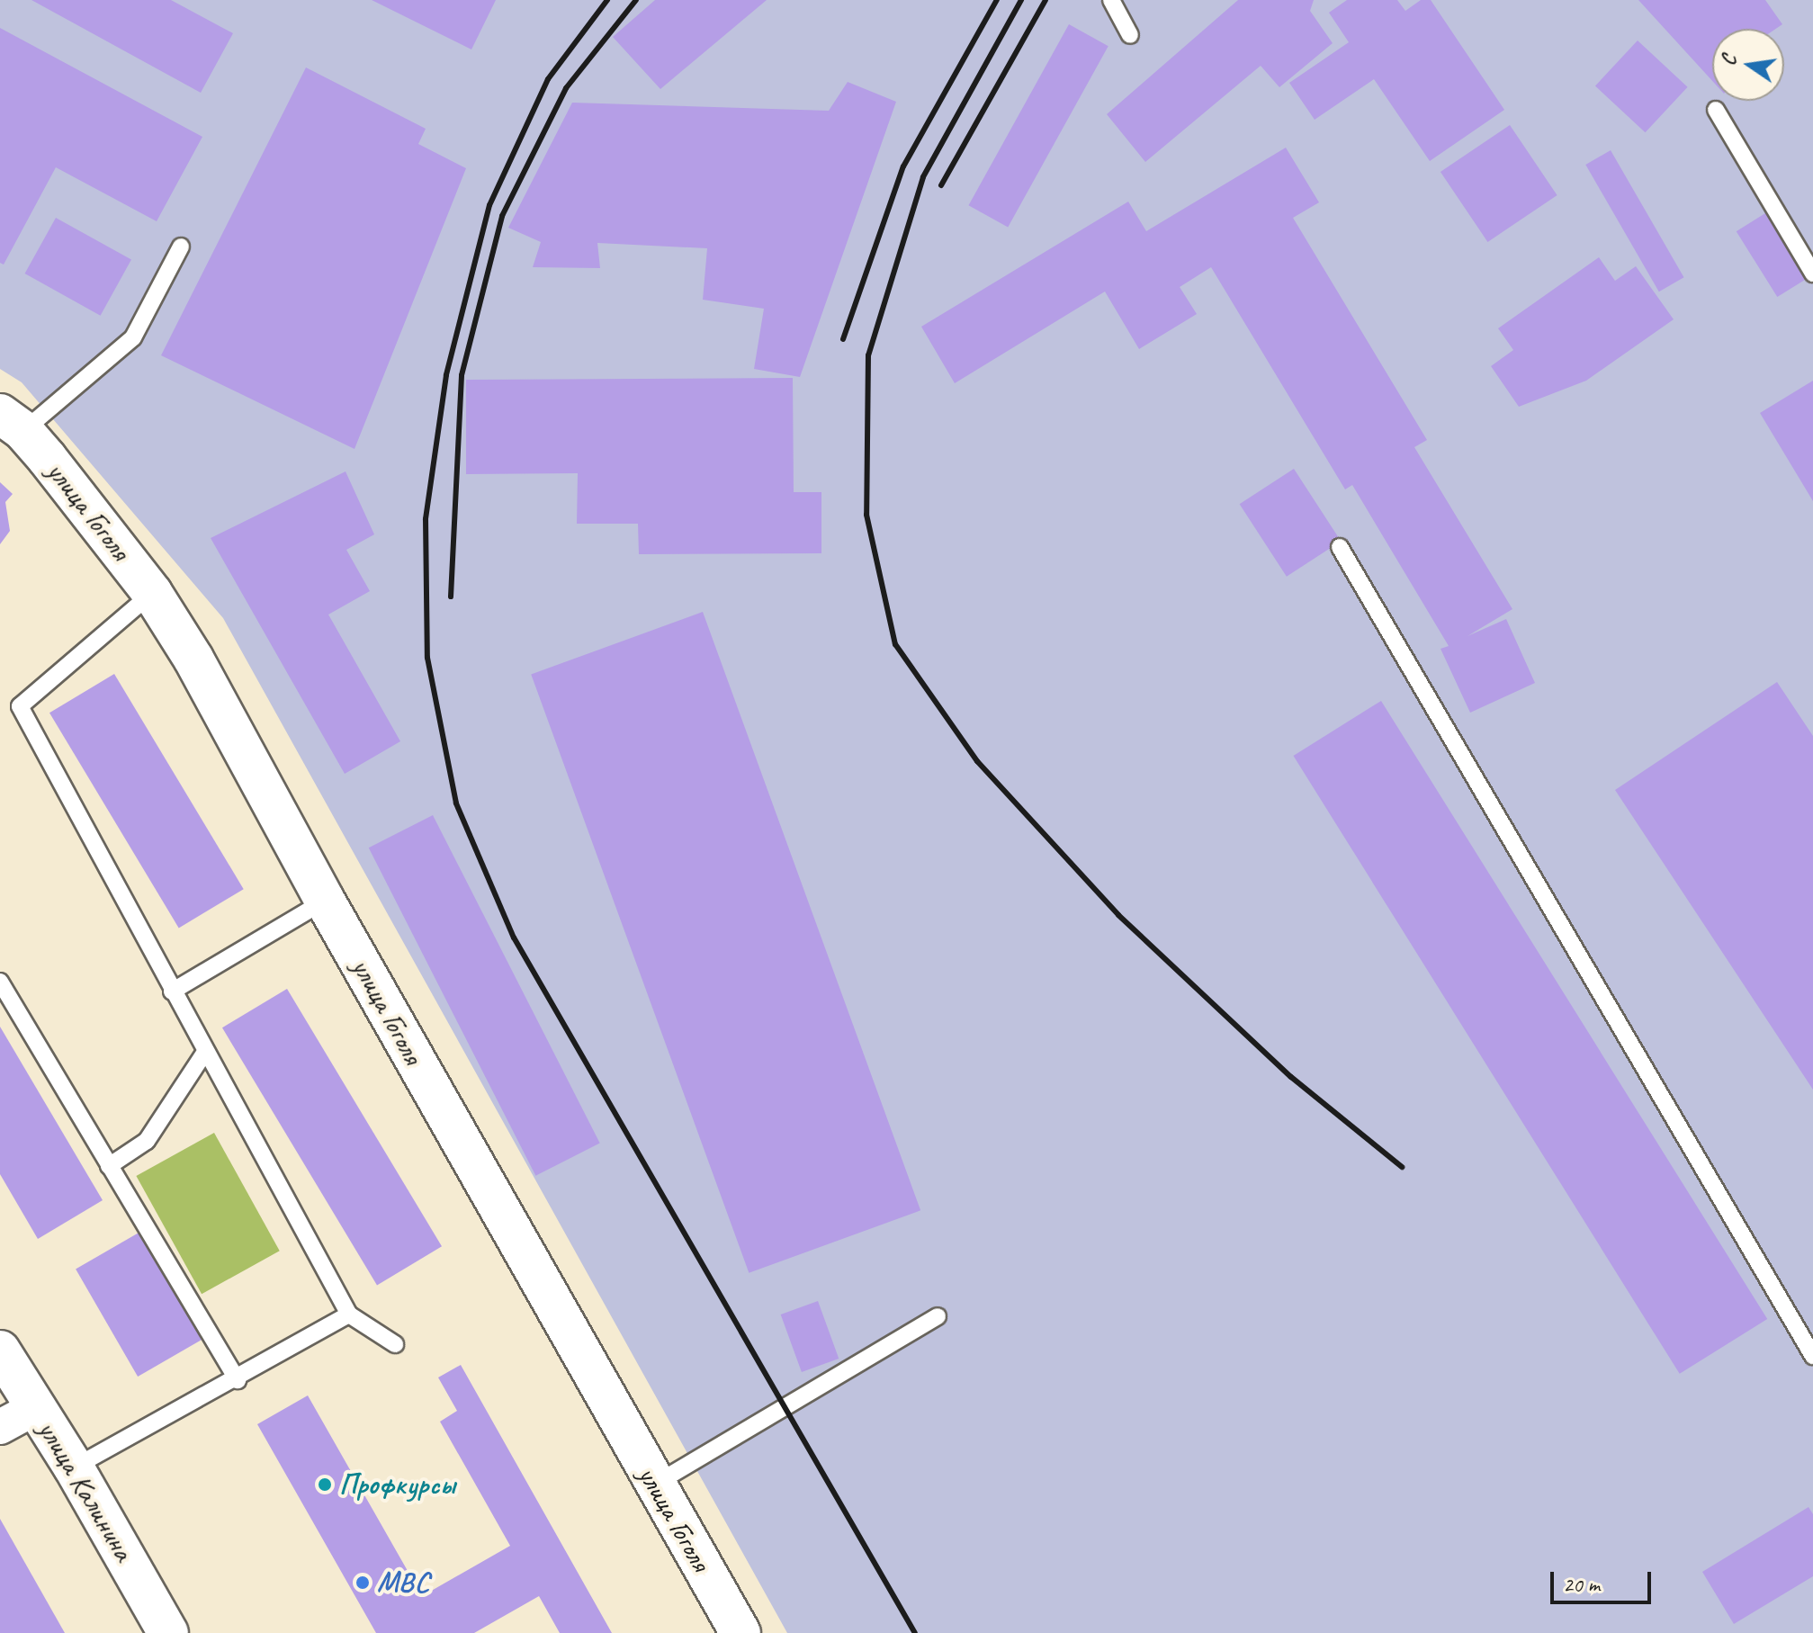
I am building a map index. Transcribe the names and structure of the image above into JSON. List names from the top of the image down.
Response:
{
  "streets": {
    "main road": ["улица Гоголя", "улица Калинина"]
  },
  "places": ["Профкурсы", "МВС"],
  "scale_bar": "20 m",
  "north": "left"
}
